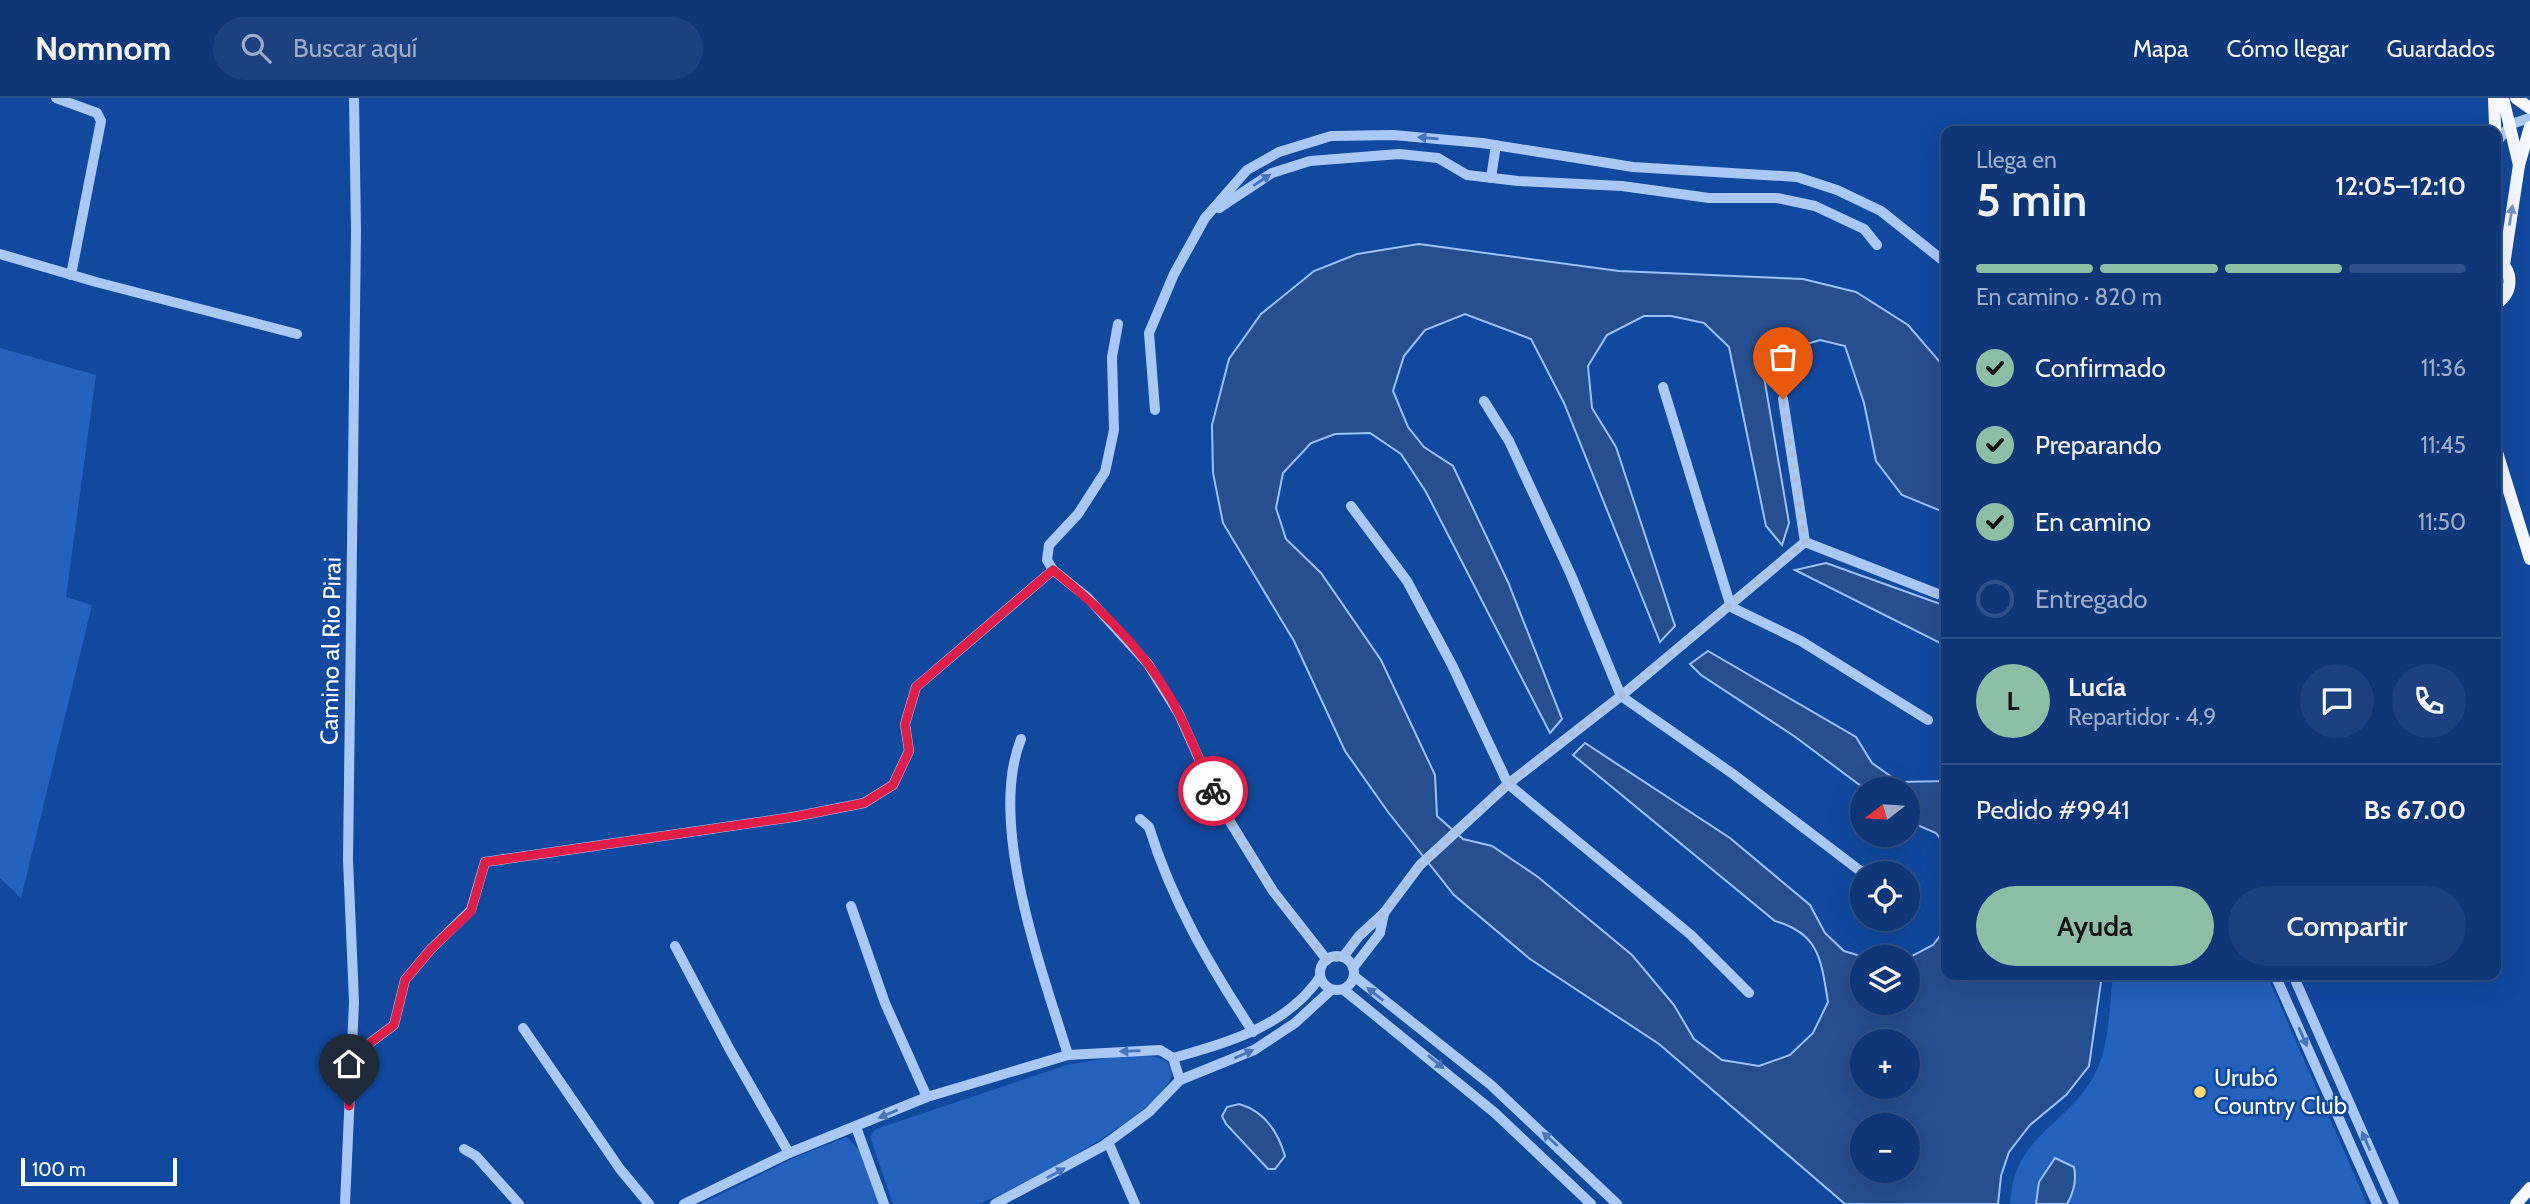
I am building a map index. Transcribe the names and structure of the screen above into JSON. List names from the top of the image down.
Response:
{
  "streets": {
    "street": ["Camino al Rio Pirai"]
  },
  "places": ["Urubó Country Club"],
  "scale_bar": "100 m",
  "north": "left",
  "page": {
    "header": "Nomnom",
    "search": "Buscar aquí",
    "nav": ["Mapa", "Cómo llegar", "Guardados"],
    "heading": ["5 min", "Llega en", "12:05–12:10"],
    "panel": [
      "Lucía",
      "Repartidor · 4.9",
      "Pedido #9941",
      "Bs 67.00"
    ],
    "bar": "En camino · 820 m",
    "list": [
      ["Confirmado", "11:36"],
      ["Preparando", "11:45"],
      ["En camino", "11:50"],
      "Entregado"
    ],
    "round": "L",
    "map_buttons": ["+", "−"],
    "buttons": ["Ayuda", "Compartir"],
    "scale": "100 m"
  }
}
